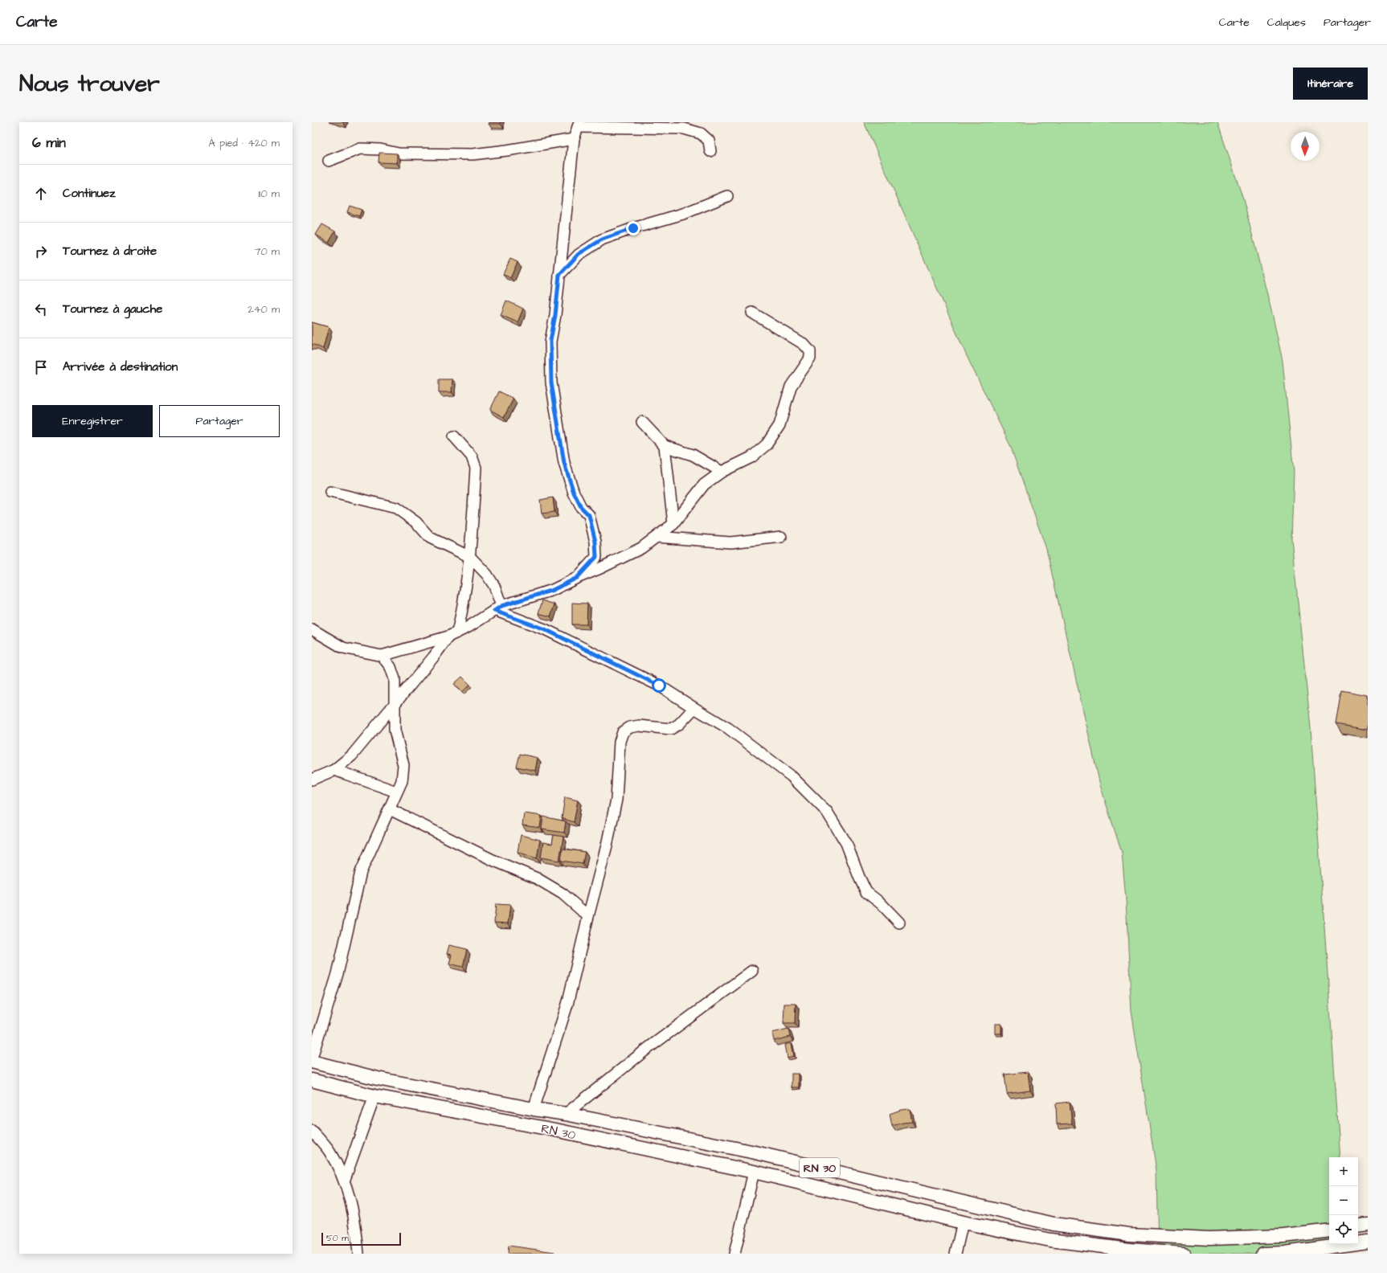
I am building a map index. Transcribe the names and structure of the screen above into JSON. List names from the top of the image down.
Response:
{
  "streets": {
    "main road": ["RN 30"]
  },
  "scale_bar": "50 m",
  "north": "bottom",
  "page": {
    "header": "Carte",
    "nav": ["Carte", "Calques", "Partager"],
    "buttons": [
      "Itinéraire",
      ["Enregistrer", "Partager"]
    ],
    "title": "Nous trouver",
    "heading": ["6 min", "À pied · 420 m"],
    "list": [
      ["Continuez", "110 m"],
      ["Tournez à droite", "70 m"],
      ["Tournez à gauche", "240 m"],
      "Arrivée à destination"
    ],
    "map_buttons": ["+", "−"],
    "scale": "50 m"
  }
}
